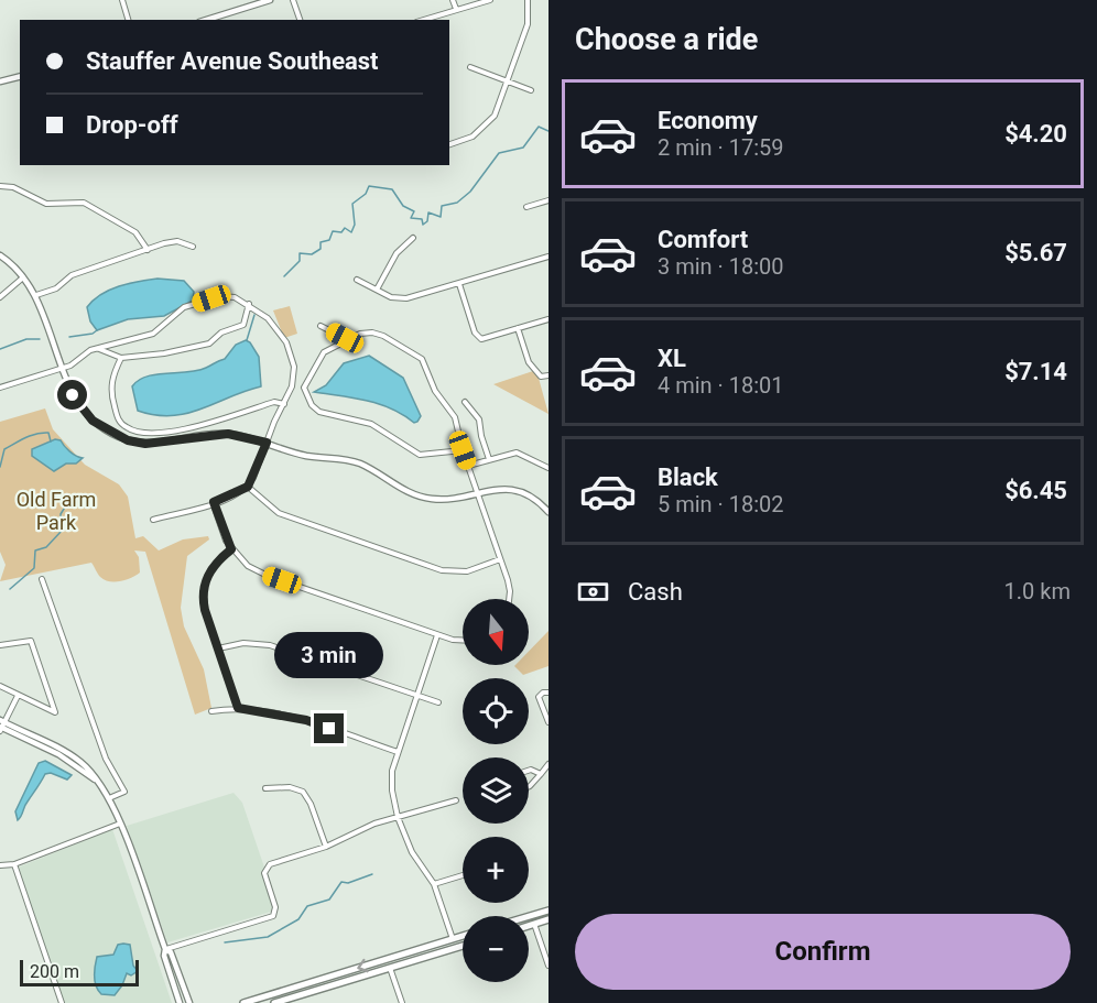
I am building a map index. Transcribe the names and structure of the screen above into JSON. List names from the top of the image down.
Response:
{
  "parks": ["Old Farm Park"],
  "scale_bar": "200 m",
  "north": "bottom",
  "page": {
    "heading": "Choose a ride",
    "banner": ["Stauffer Avenue Southeast", "Drop-off"],
    "list": [
      {
        "name": "Economy",
        "note": "2 min · 17:59",
        "value": "$4.20"
      },
      {
        "name": "Comfort",
        "note": "3 min · 18:00",
        "value": "$5.67"
      },
      {
        "name": "XL",
        "note": "4 min · 18:01",
        "value": "$7.14"
      },
      {
        "name": "Black",
        "note": "5 min · 18:02",
        "value": "$6.45"
      }
    ],
    "pay": ["Cash", "1.0 km"],
    "map_buttons": ["+", "−"],
    "bubble": "3 min",
    "buttons": "Confirm",
    "scale": "200 m"
  }
}
